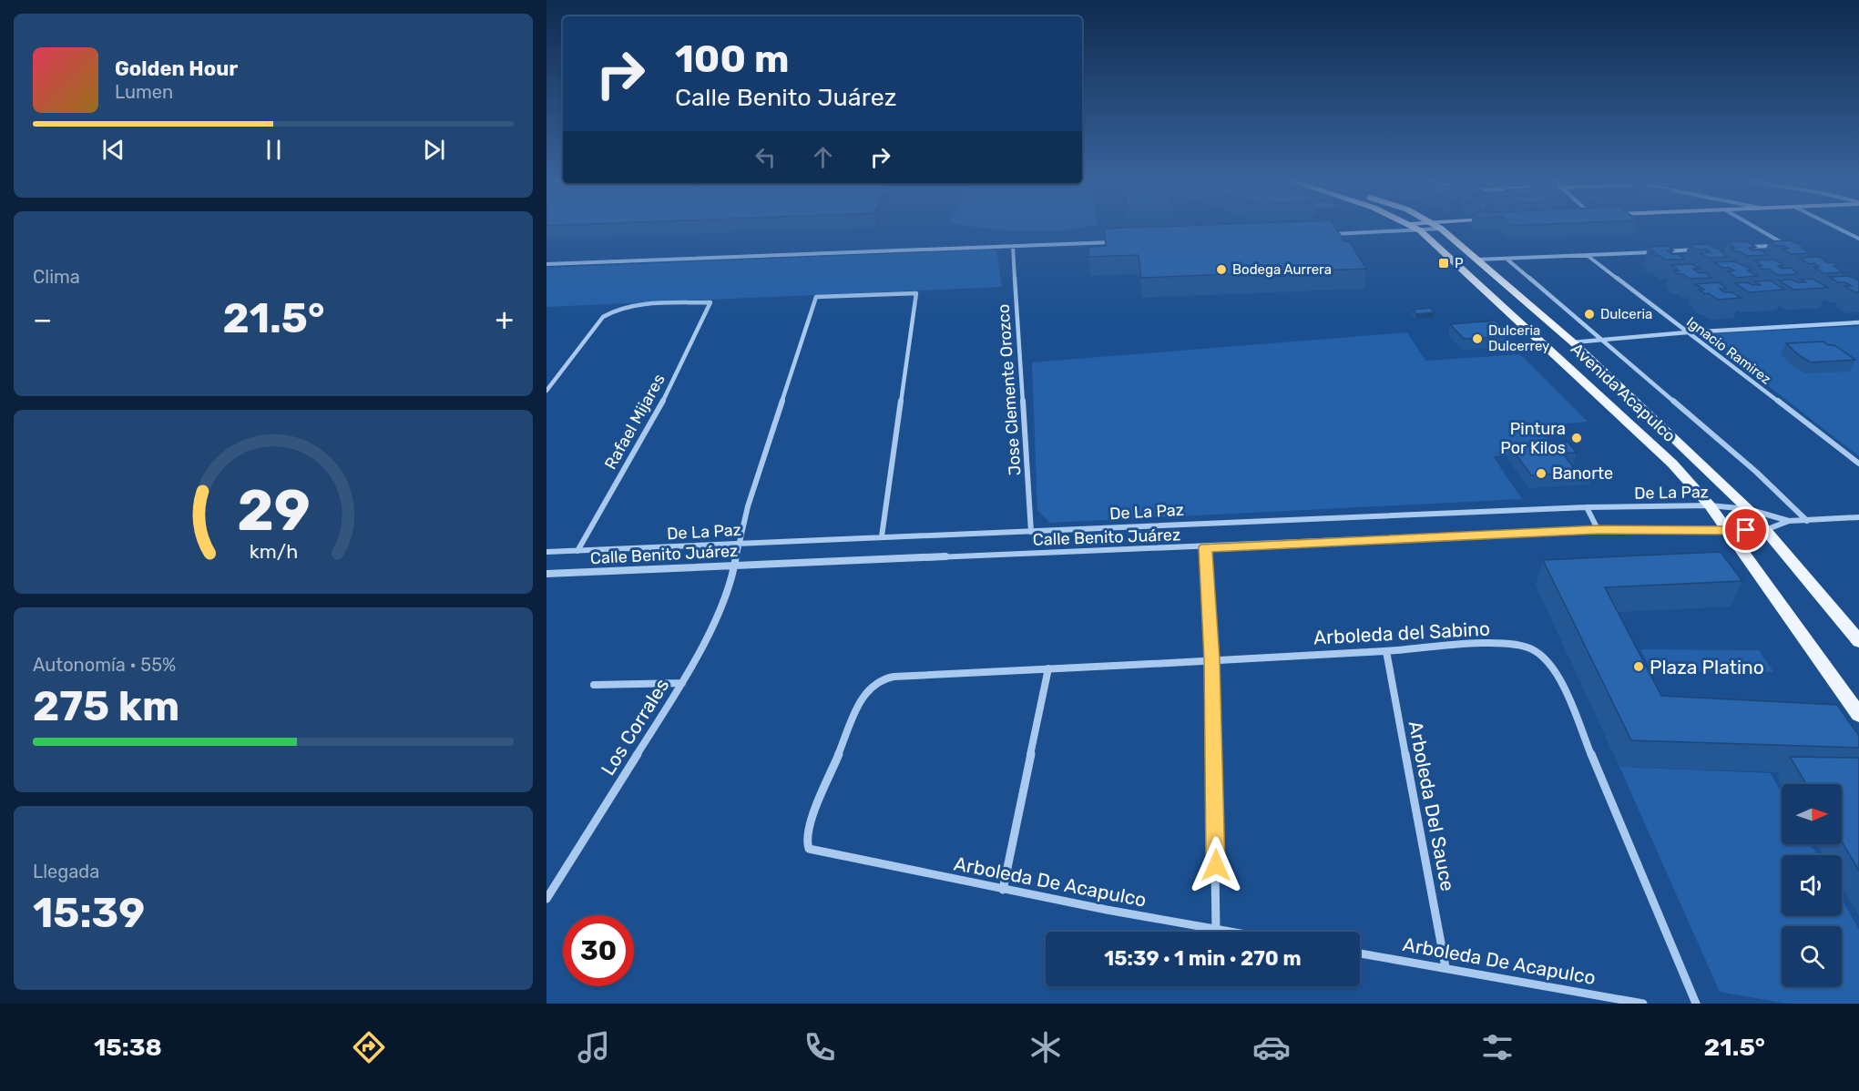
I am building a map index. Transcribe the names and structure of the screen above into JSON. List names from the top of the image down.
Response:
{
  "streets": {
    "main road": ["Avenida Acapulco"],
    "street": [
      "Ignacio Ramirez",
      "Jose Clemente Orozco",
      "Rafael Mijares",
      "De La Paz",
      "Calle Benito Juárez",
      "Arboleda del Sabino",
      "Los Corrales",
      "Arboleda Del Sauce",
      "Arboleda De Acapulco"
    ]
  },
  "crossings": [
    ["Jose Clemente Orozco", "De La Paz"],
    ["Avenida Acapulco", "De La Paz"],
    ["Avenida Acapulco", "Calle Benito Juárez"],
    ["Rafael Mijares", "De La Paz"],
    ["De La Paz", "Calle Benito Juárez"],
    ["De La Paz", "Los Corrales"],
    ["Calle Benito Juárez", "Los Corrales"],
    ["Arboleda del Sabino", "Arboleda Del Sauce"],
    ["Arboleda del Sabino", "Arboleda De Acapulco"],
    ["Arboleda Del Sauce", "Arboleda De Acapulco"]
  ],
  "places": {
    "transit": ["P"],
    "other": [
      "Bodega Aurrera",
      "Dulceria",
      "Dulceria Dulcerrey",
      "Pintura Por Kilos",
      "Banorte",
      "Plaza Platino"
    ]
  },
  "north": "right",
  "page": {
    "turn": ["100 m", "Calle Benito Juárez"],
    "song": ["Golden Hour", "Lumen"],
    "tile": [
      "Clima",
      ["Autonomía · 55%", "275 km"],
      ["Llegada", "15:39"]
    ],
    "heat": ["−", "21.5°", "+"],
    "limit": "30",
    "trip": "15:39 · 1 min · 270 m",
    "tabs": ["15:38", "21.5°"],
    "gauge": ["29", "km/h"]
  }
}
